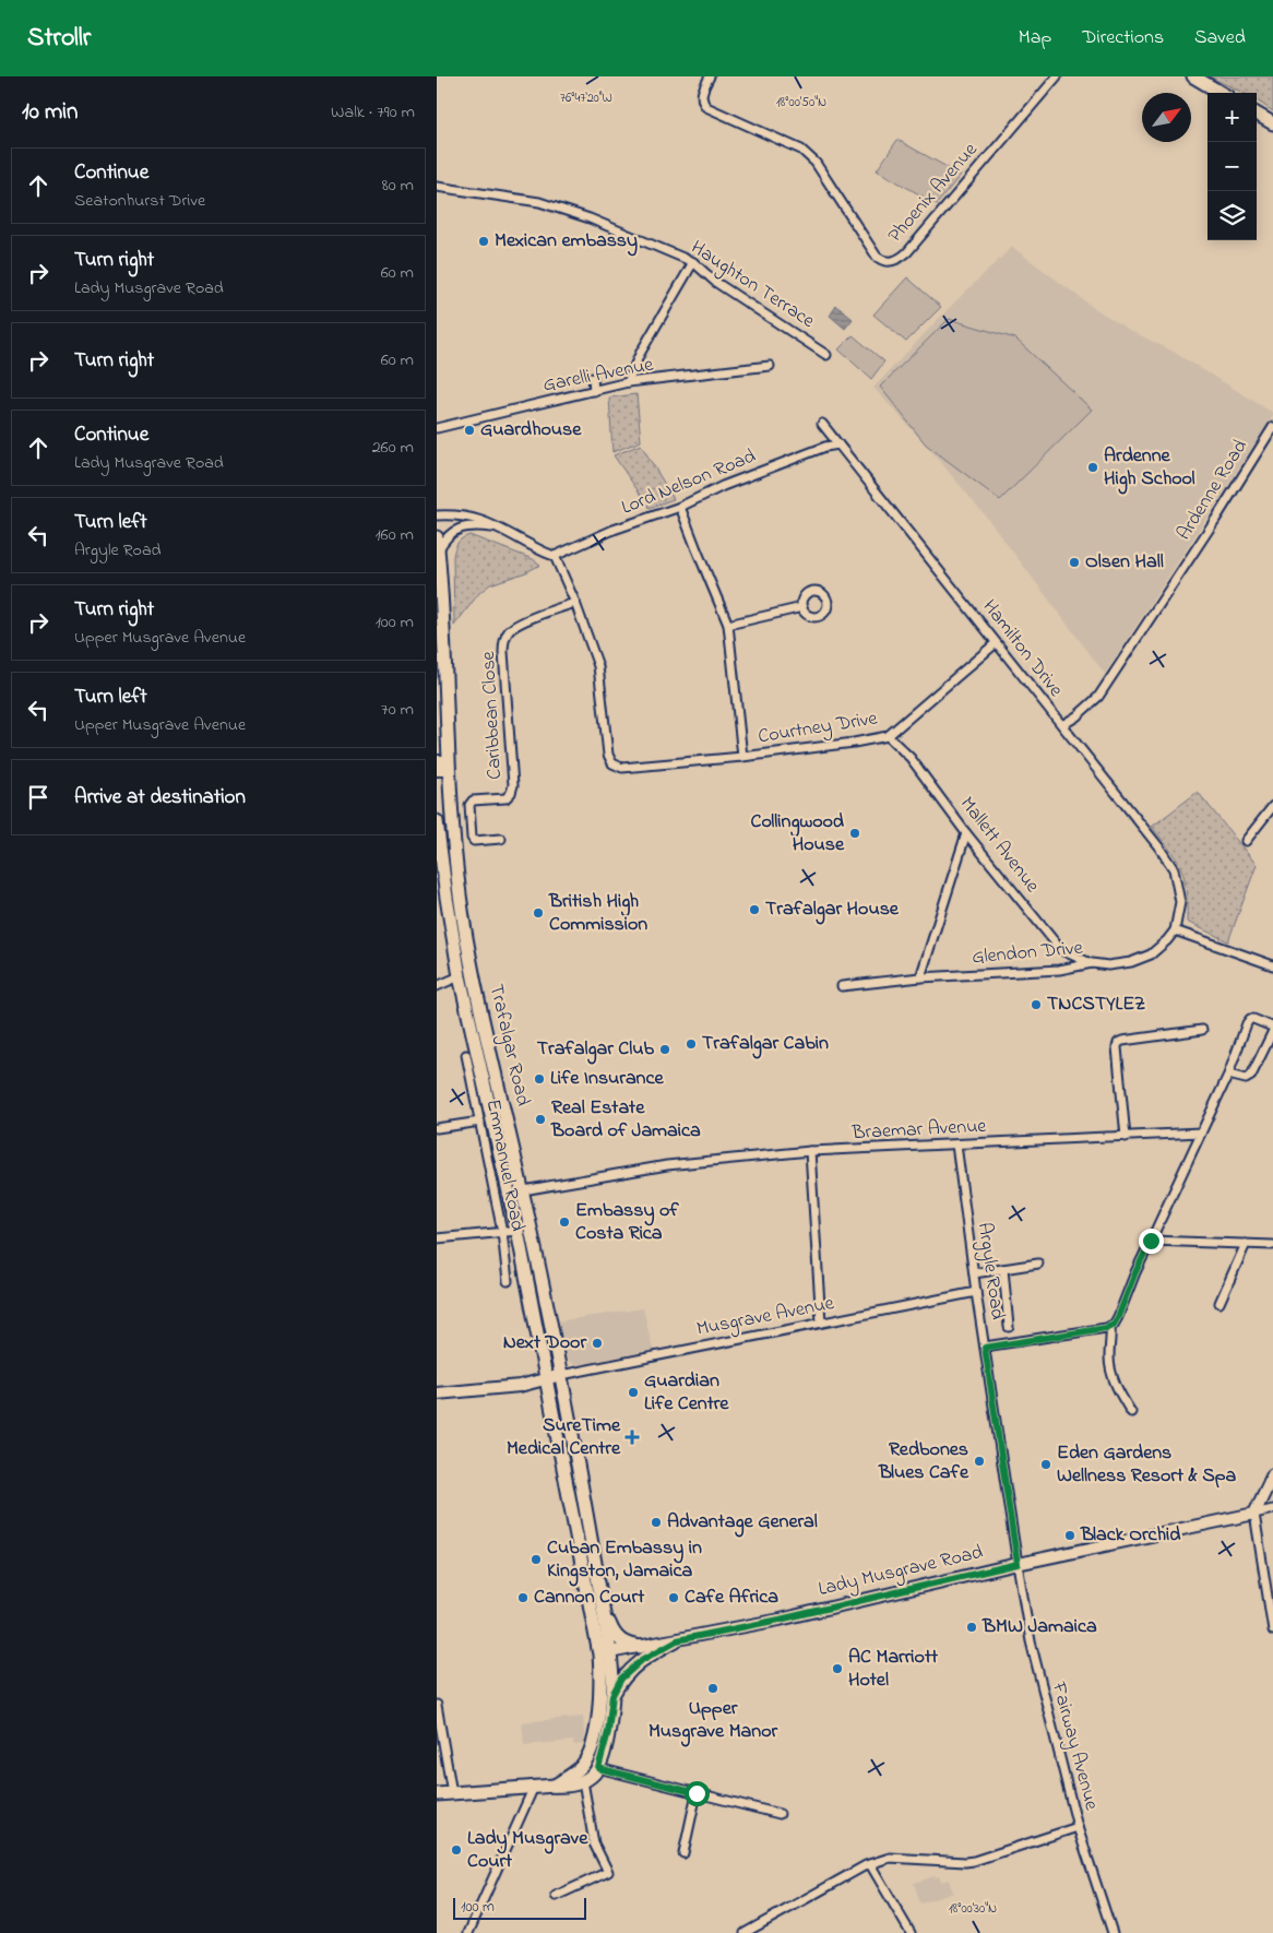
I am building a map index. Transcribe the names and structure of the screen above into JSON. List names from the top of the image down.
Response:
{
  "streets": {
    "main road": ["Trafalgar Road", "Lady Musgrave Road"],
    "street": [
      "Phoenix Avenue",
      "Haughton Terrace",
      "Garelli Avenue",
      "Lord Nelson Road",
      "Ardenne Road",
      "Hamilton Drive",
      "Caribbean Close",
      "Courtney Drive",
      "Mallett Avenue",
      "Glendon Drive",
      "Braemar Avenue",
      "Emmanuel Road",
      "Argyle Road",
      "Musgrave Avenue",
      "Fairway Avenue"
    ]
  },
  "crossings": [
    ["Lord Nelson Road", "Hamilton Drive"],
    ["Ardenne Road", "Hamilton Drive"],
    ["Hamilton Drive", "Courtney Drive"],
    ["Hamilton Drive", "Glendon Drive"],
    ["Caribbean Close", "Courtney Drive"],
    ["Courtney Drive", "Mallett Avenue"],
    ["Mallett Avenue", "Glendon Drive"],
    ["Trafalgar Road", "Braemar Avenue"],
    ["Trafalgar Road", "Musgrave Avenue"],
    ["Trafalgar Road", "Lady Musgrave Road"],
    ["Braemar Avenue", "Argyle Road"],
    ["Argyle Road", "Musgrave Avenue"],
    ["Argyle Road", "Lady Musgrave Road"],
    ["Argyle Road", "Fairway Avenue"],
    ["Lady Musgrave Road", "Fairway Avenue"]
  ],
  "places": {
    "other": [
      "Mexican embassy",
      "Guardhouse",
      "Ardenne High School",
      "Olsen Hall",
      "Collingwood House",
      "Trafalgar House",
      "British High Commission",
      "TNCSTYLEZ",
      "Trafalgar Cabin",
      "Trafalgar Club",
      "Life Insurance",
      "Real Estate Board of Jamaica",
      "Embassy of Costa Rica",
      "Next Door",
      "Guardian Life Centre",
      "Redbones Blues Cafe",
      "Eden Gardens Wellness Resort & Spa",
      "Advantage General",
      "Black Orchid",
      "Cuban Embassy in Kingston, Jamaica",
      "Cannon Court",
      "Cafe Africa",
      "BMW Jamaica",
      "AC Marriott Hotel",
      "Upper Musgrave Manor",
      "Lady Musgrave Court"
    ],
    "health": ["SureTime Medical Centre"]
  },
  "scale_bar": "100 m",
  "north": "top right",
  "page": {
    "header": "Strollr",
    "nav": ["Map", "Directions", "Saved"],
    "heading": ["10 min", "Walk · 790 m"],
    "map_buttons": ["+", "−"],
    "list": [
      ["Continue", "Seatonhurst Drive", "80 m"],
      ["Turn right", "Lady Musgrave Road", "60 m"],
      ["Turn right", "60 m"],
      ["Continue", "Lady Musgrave Road", "260 m"],
      ["Turn left", "Argyle Road", "160 m"],
      ["Turn right", "Upper Musgrave Avenue", "100 m"],
      ["Turn left", "Upper Musgrave Avenue", "70 m"],
      "Arrive at destination"
    ],
    "scale": "100 m"
  },
  "coordinates": ["76°47'20\"W", "18°00'50\"N", "18°00'30\"N"]
}
